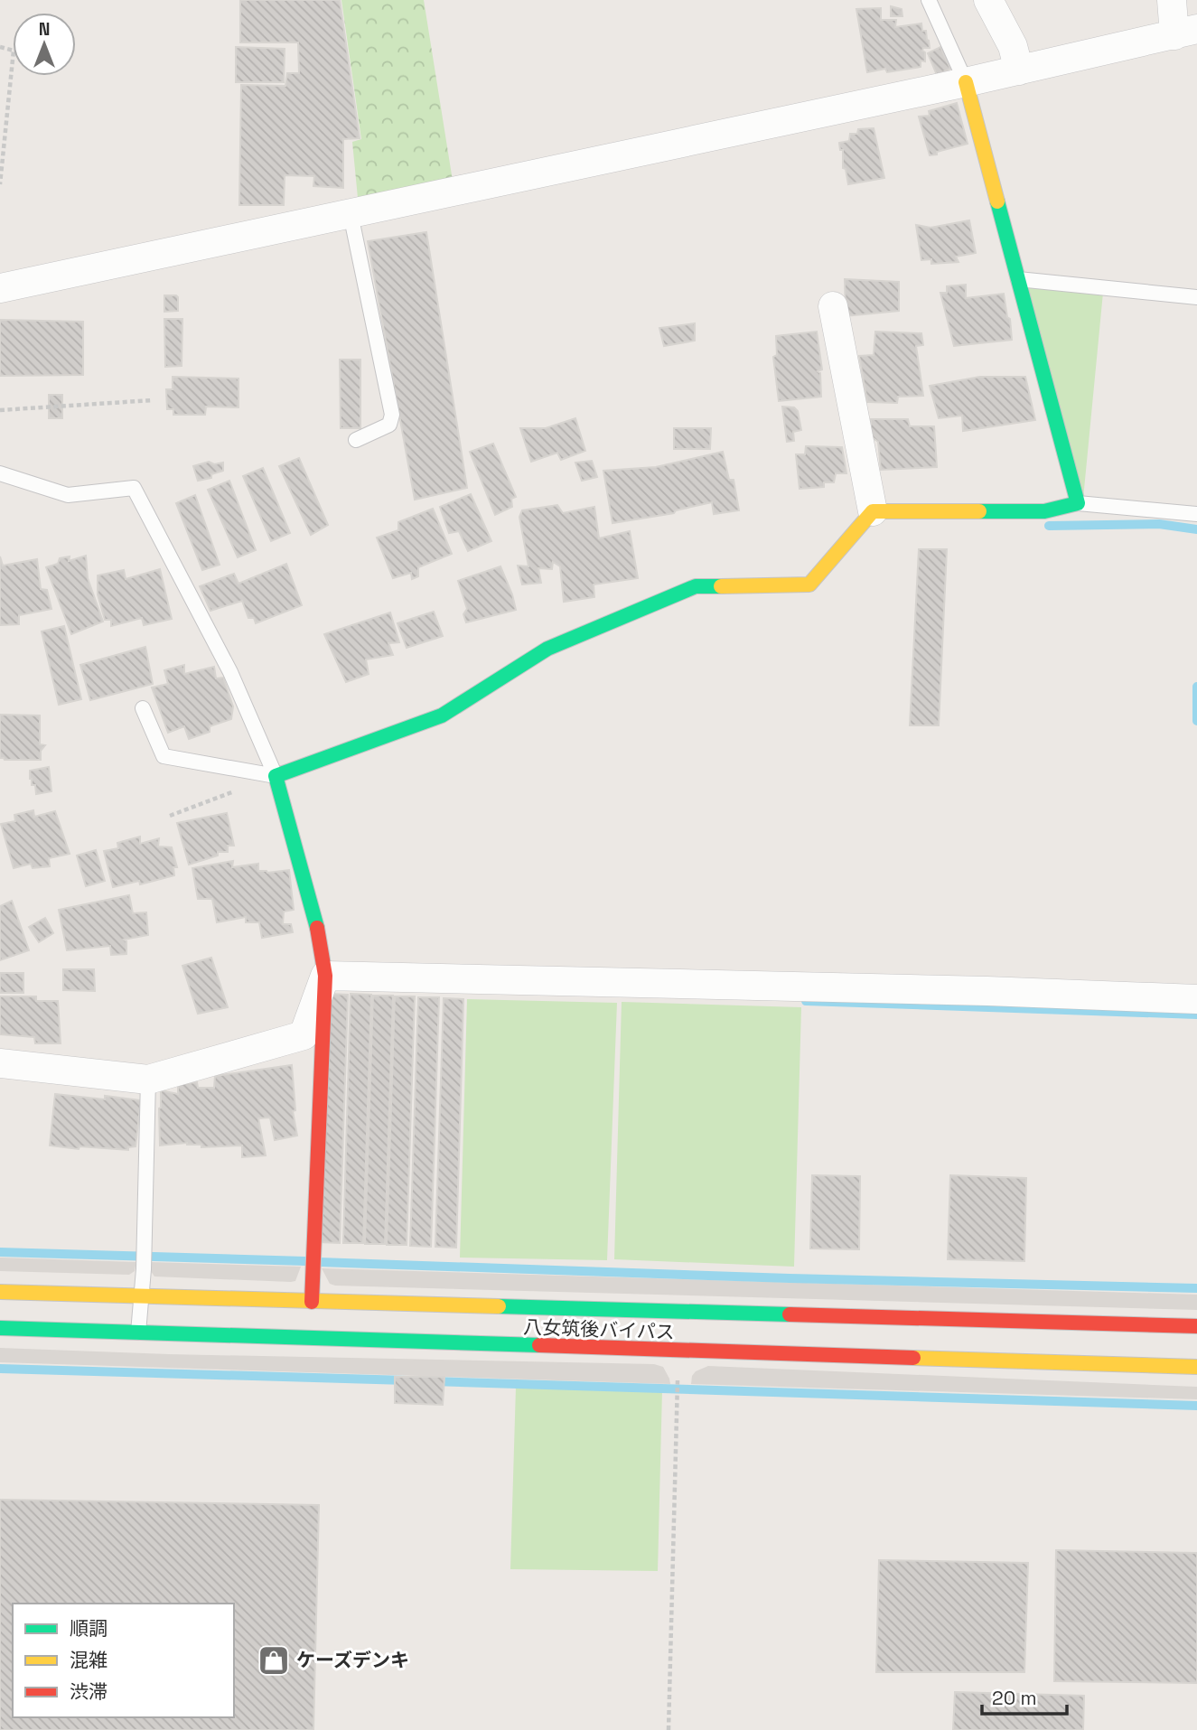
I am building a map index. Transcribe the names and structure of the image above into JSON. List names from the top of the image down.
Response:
{
  "streets": {
    "main road": ["八女筑後バイパス"]
  },
  "places": {
    "shop": ["ケーズデンキ"]
  },
  "legend": ["順調", "混雑", "渋滞"],
  "scale_bar": "20 m",
  "north": "top"
}
